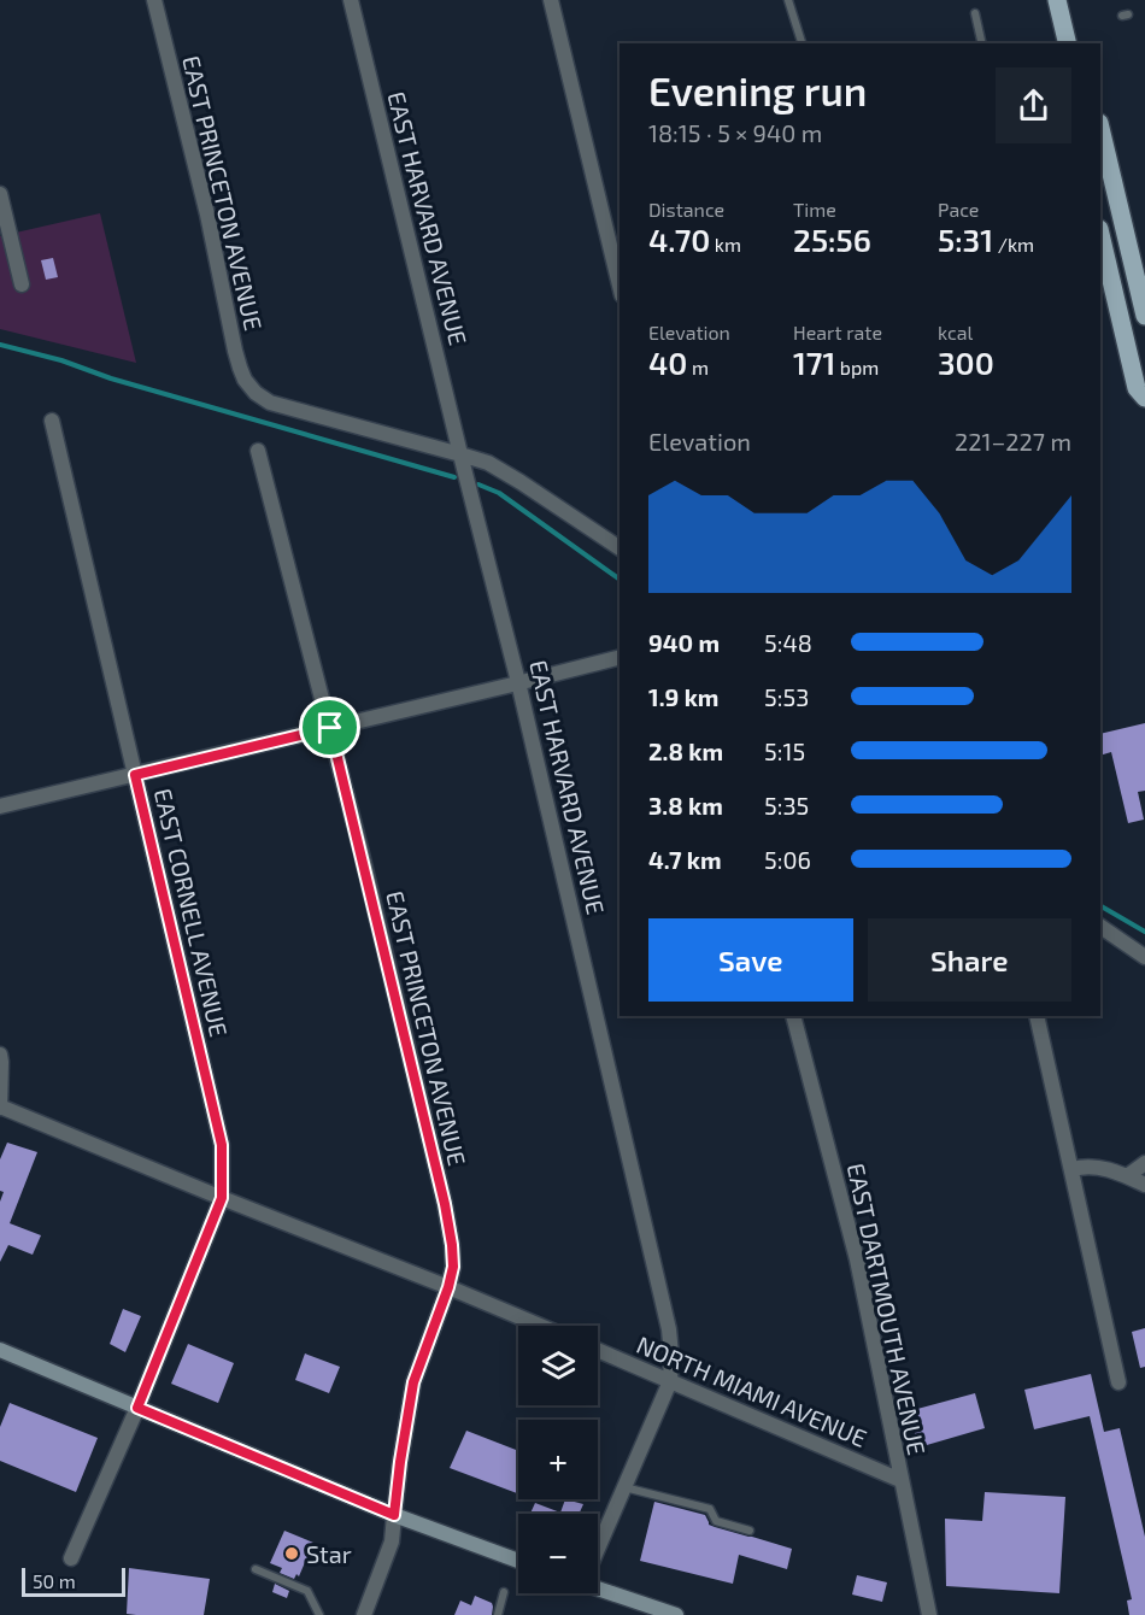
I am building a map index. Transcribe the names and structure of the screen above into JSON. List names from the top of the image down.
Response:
{
  "streets": {
    "street": [
      "EAST PRINCETON AVENUE",
      "EAST HARVARD AVENUE",
      "EAST CORNELL AVENUE",
      "EAST DARTMOUTH AVENUE",
      "NORTH MIAMI AVENUE"
    ]
  },
  "crossings": [
    ["EAST PRINCETON AVENUE", "EAST HARVARD AVENUE"],
    ["EAST HARVARD AVENUE", "NORTH MIAMI AVENUE"],
    ["EAST DARTMOUTH AVENUE", "NORTH MIAMI AVENUE"]
  ],
  "places": ["Star"],
  "scale_bar": "50 m",
  "page": {
    "heading": ["Evening run", "18:15 · 5 × 940 m"],
    "stats": [
      ["Distance", "4.70 km"],
      ["Time", "25:56"],
      ["Pace", "5:31 /km"],
      ["Elevation", "40 m"],
      ["Heart rate", "171 bpm"],
      ["kcal", "300"]
    ],
    "chart": ["Elevation", "221–227 m"],
    "list": [
      {
        "name": "940 m",
        "note": "5:48"
      },
      {
        "name": "1.9 km",
        "note": "5:53"
      },
      {
        "name": "2.8 km",
        "note": "5:15"
      },
      {
        "name": "3.8 km",
        "note": "5:35"
      },
      {
        "name": "4.7 km",
        "note": "5:06"
      }
    ],
    "buttons": ["Save", "Share"],
    "map_buttons": ["+", "−"],
    "scale": "50 m"
  }
}
